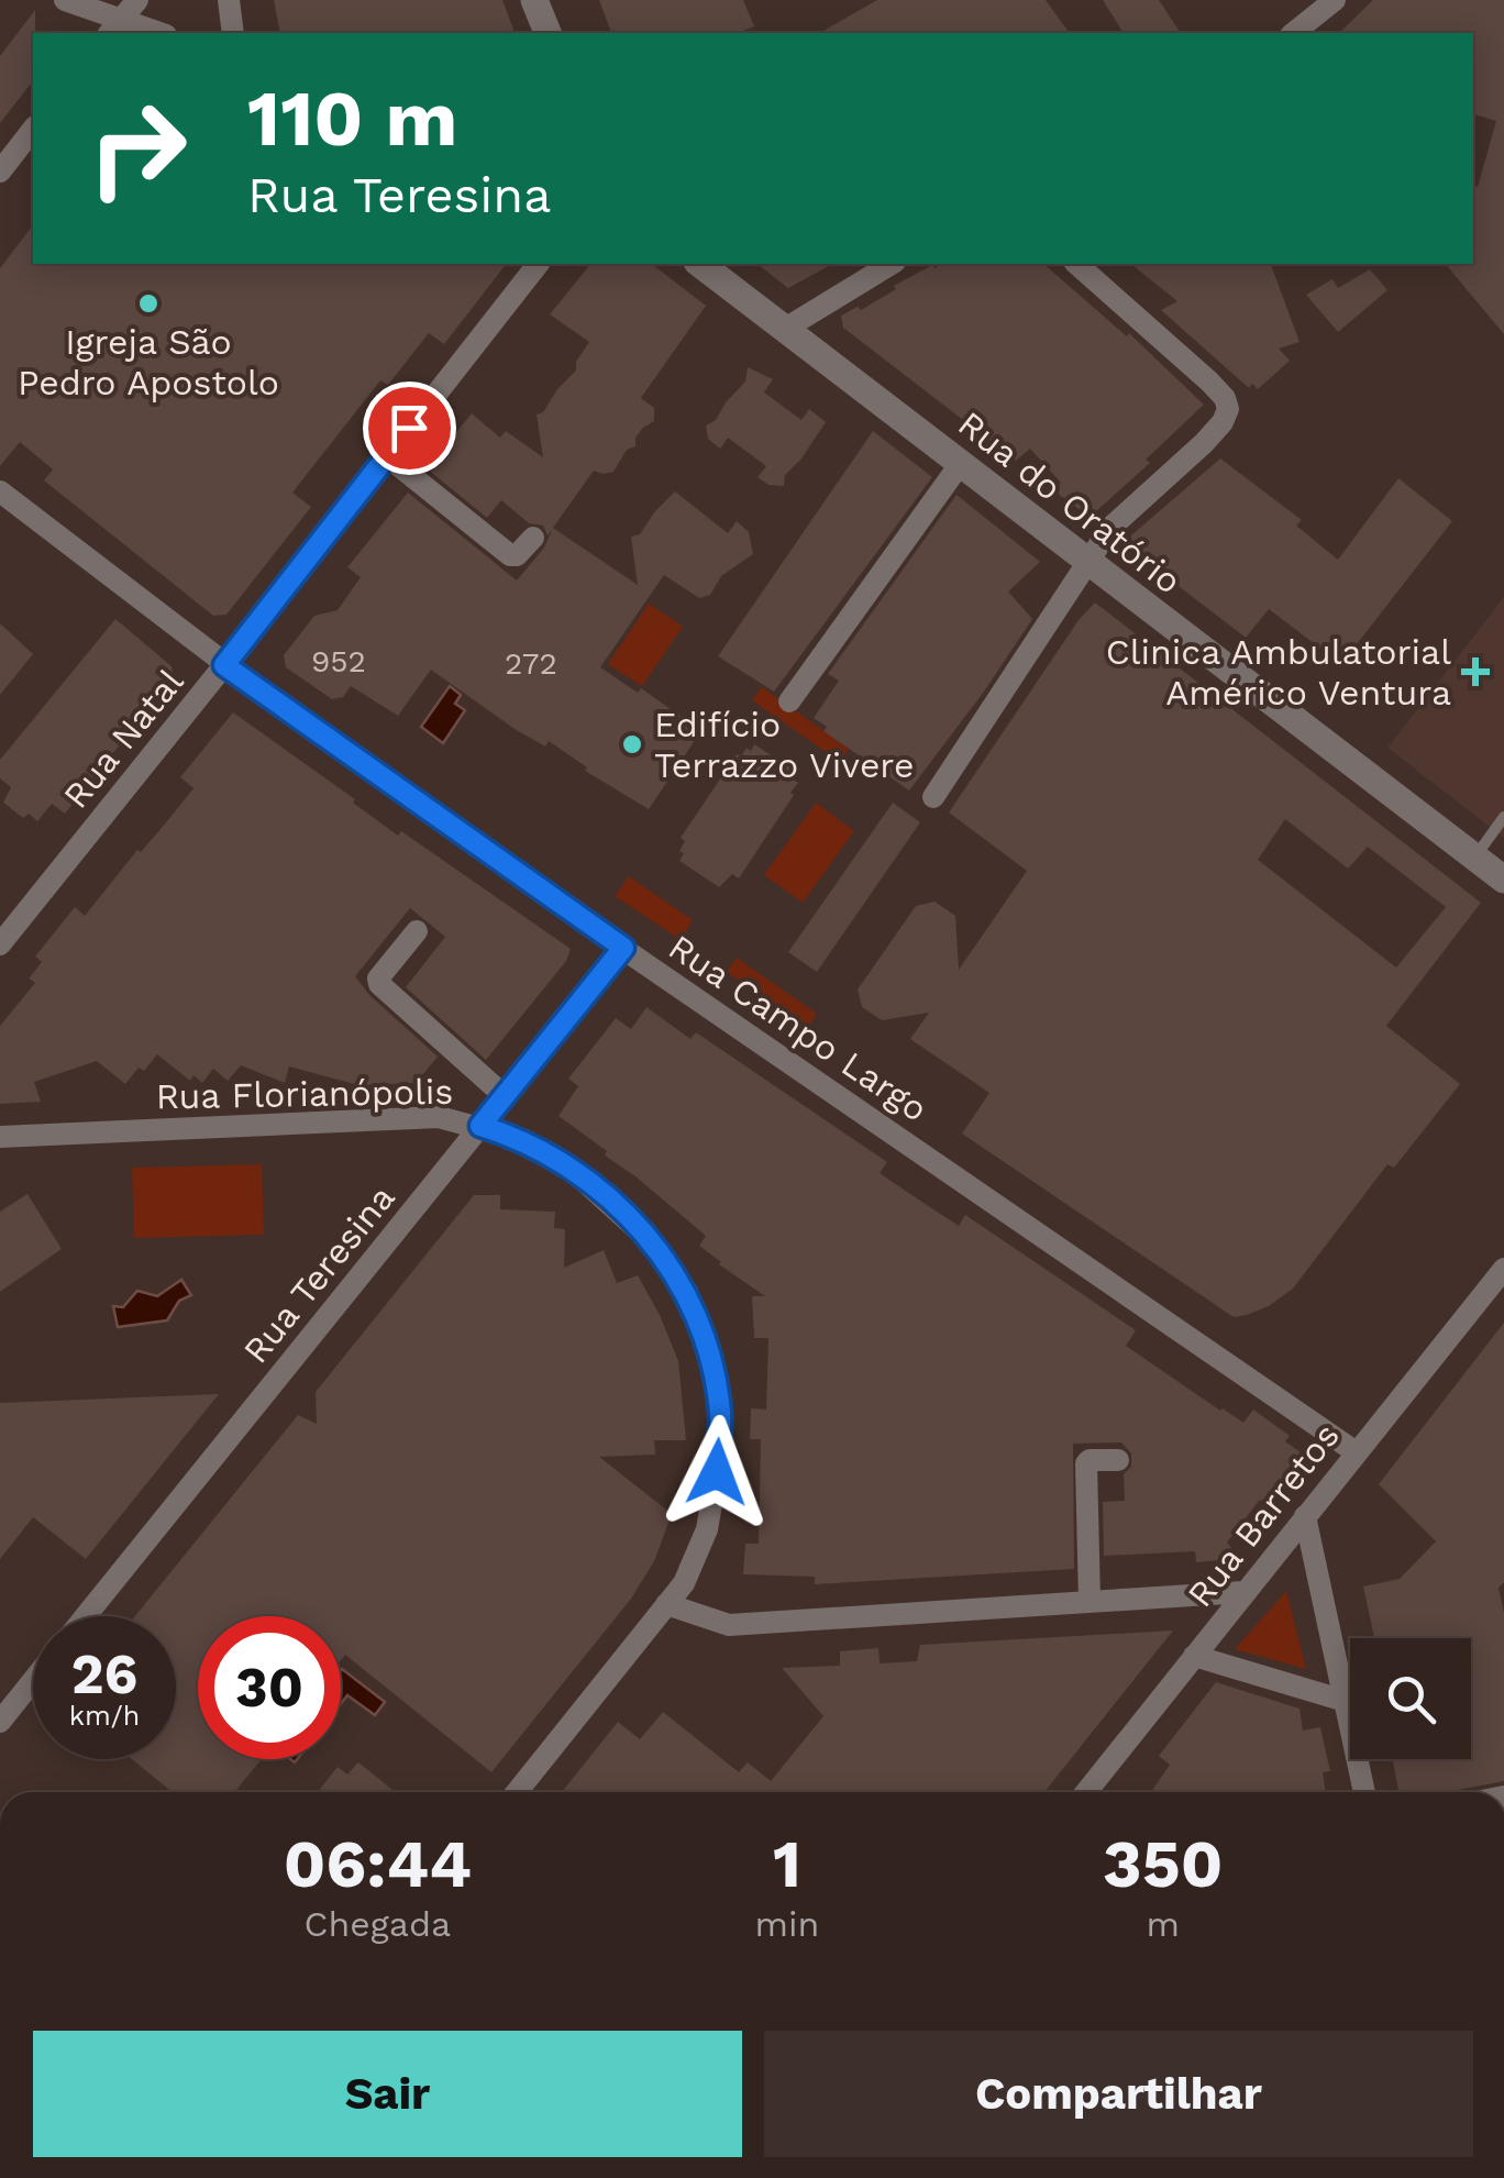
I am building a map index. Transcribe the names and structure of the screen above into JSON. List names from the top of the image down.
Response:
{
  "streets": {
    "street": [
      "Rua do Oratório",
      "Rua Natal",
      "Rua Campo Largo",
      "Rua Florianópolis",
      "Rua Teresina",
      "Rua Barretos"
    ]
  },
  "crossings": [
    ["Rua Natal", "Rua Campo Largo"],
    ["Rua Campo Largo", "Rua Teresina"],
    ["Rua Campo Largo", "Rua Barretos"],
    ["Rua Florianópolis", "Rua Teresina"]
  ],
  "places": {
    "other": ["Igreja São Pedro Apostolo", "Edifício Terrazzo Vivere"],
    "health": ["Clinica Ambulatorial Américo Ventura"]
  },
  "house_numbers": ["952", "272"],
  "page": {
    "turn": ["110 m", "Rua Teresina"],
    "speed": "26 km/h",
    "limit": "30",
    "eta": [
      "06:44",
      "Chegada",
      "1",
      "min",
      "350",
      "m"
    ],
    "buttons": ["Sair", "Compartilhar"]
  }
}
